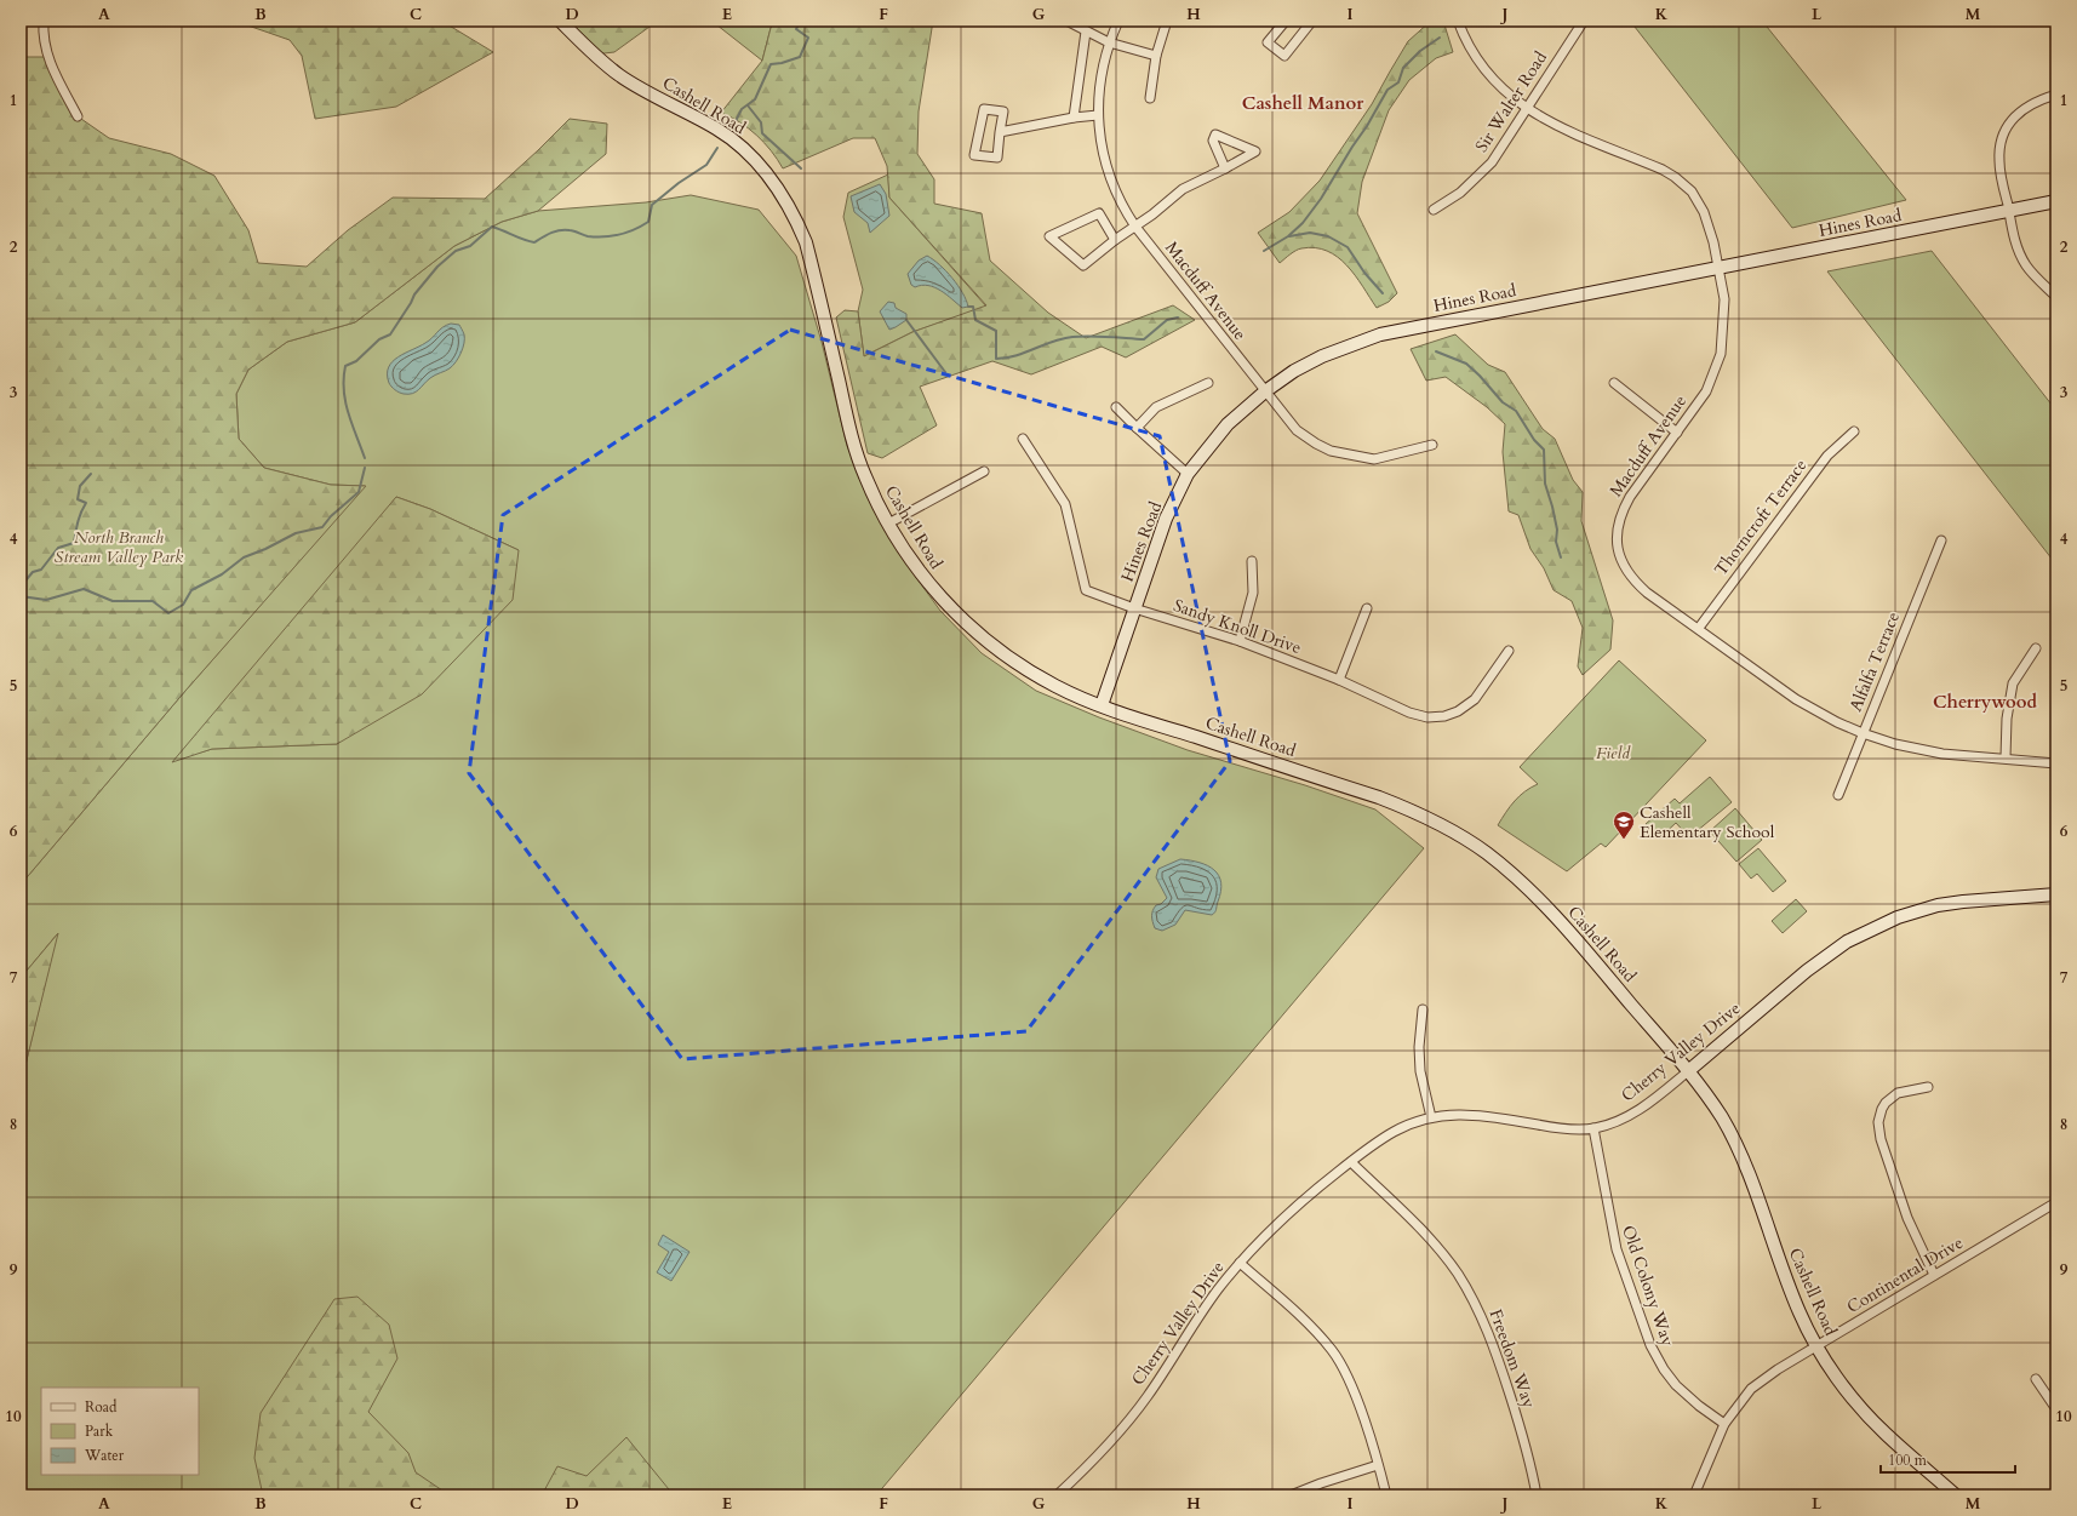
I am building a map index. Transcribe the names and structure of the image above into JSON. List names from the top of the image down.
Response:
{
  "streets": {
    "street": [
      "Sir Walter Road",
      "Cashell Road",
      "Hines Road",
      "Macduff Avenue",
      "Thorncroft Terrace",
      "Sandy Knoll Drive",
      "Alfalfa Terrace",
      "Cherry Valley Drive",
      "Continental Drive",
      "Old Colony Way",
      "Freedom Way"
    ]
  },
  "crossings": [
    ["Sir Walter Road", "Macduff Avenue"],
    ["Cashell Road", "Hines Road"],
    ["Cashell Road", "Cherry Valley Drive"],
    ["Cashell Road", "Continental Drive"],
    ["Hines Road", "Macduff Avenue"],
    ["Hines Road", "Sandy Knoll Drive"],
    ["Macduff Avenue", "Thorncroft Terrace"],
    ["Macduff Avenue", "Alfalfa Terrace"],
    ["Cherry Valley Drive", "Old Colony Way"],
    ["Cherry Valley Drive", "Freedom Way"],
    ["Continental Drive", "Old Colony Way"]
  ],
  "districts": ["Cashell Manor", "Cherrywood"],
  "parks": ["North Branch Stream Valley Park", "Field"],
  "places": {
    "school or university": ["Cashell Elementary School"]
  },
  "legend": ["Road", "Park", "Water"],
  "scale_bar": "100 m",
  "grid": {
    "columns": [
      "A",
      "B",
      "C",
      "D",
      "E",
      "F",
      "G",
      "H",
      "I",
      "J",
      "K",
      "L",
      "M"
    ],
    "rows": [
      "1",
      "2",
      "3",
      "4",
      "5",
      "6",
      "7",
      "8",
      "9",
      "10"
    ]
  }
}
